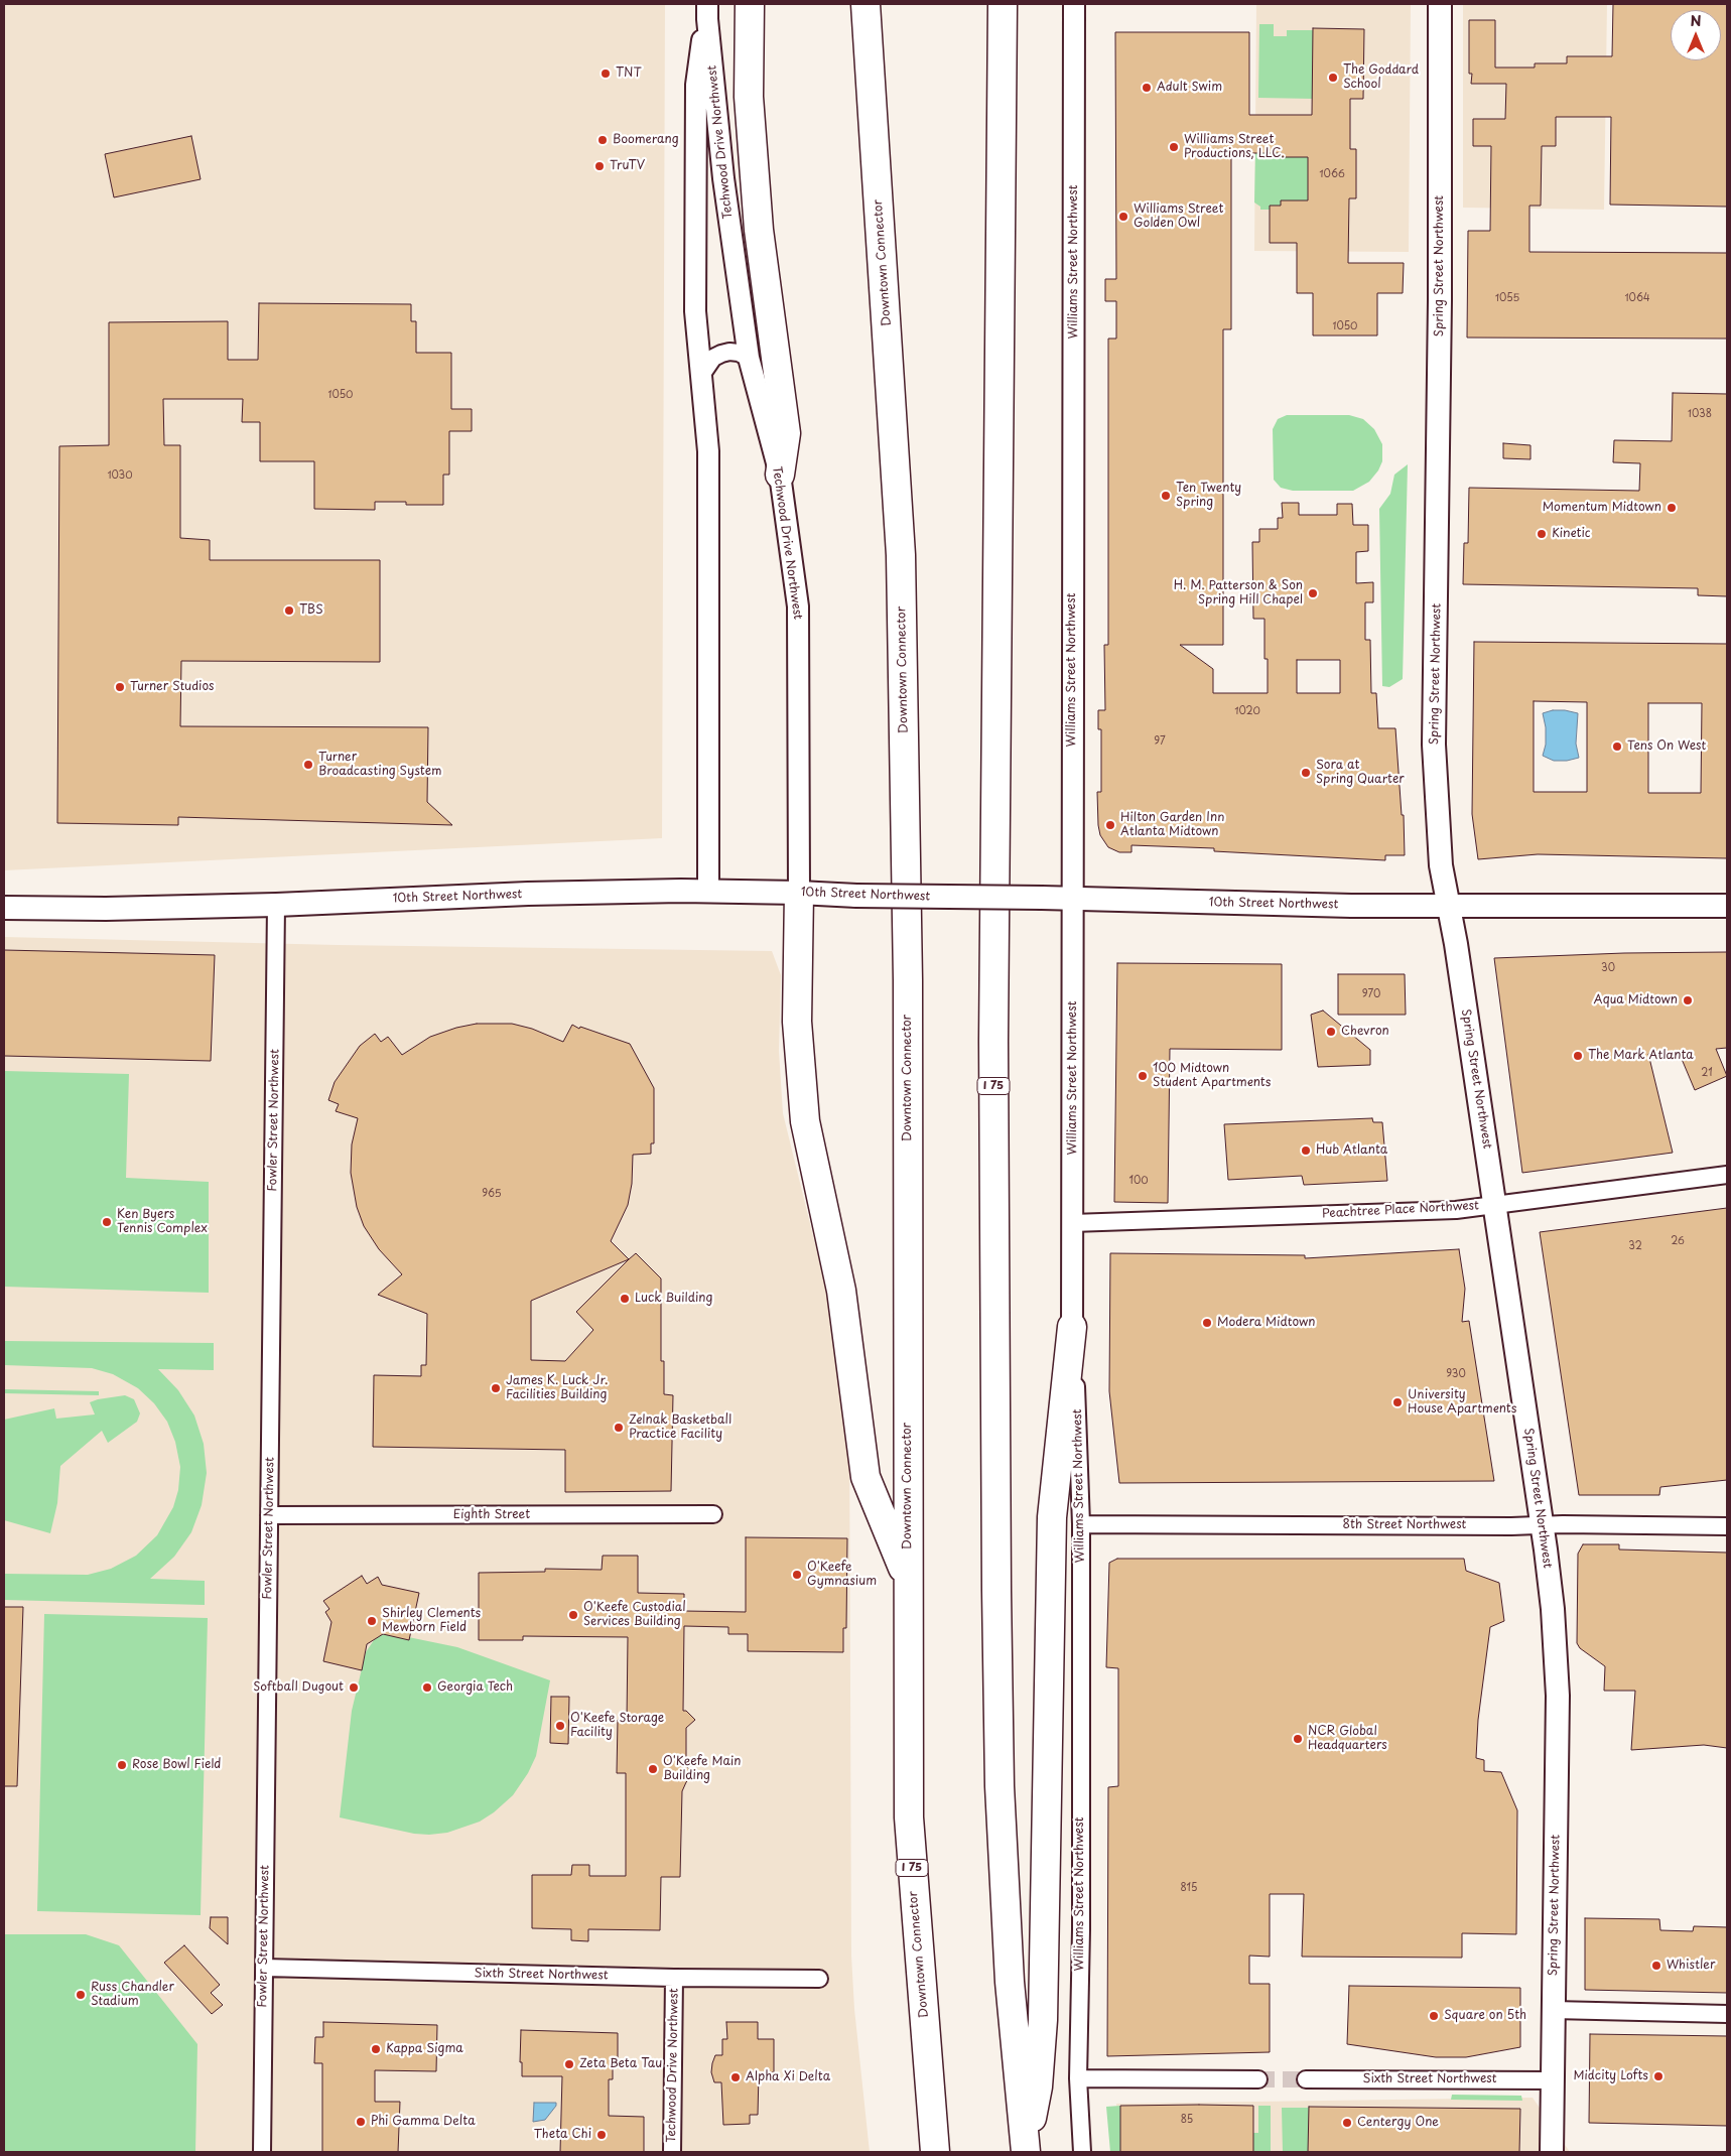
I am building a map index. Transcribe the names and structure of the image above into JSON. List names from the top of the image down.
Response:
{
  "streets": {
    "highway": ["Downtown Connector", "I 75"],
    "main road": ["Spring Street Northwest", "10th Street Northwest"],
    "street": [
      "Techwood Drive Northwest",
      "Williams Street Northwest",
      "Fowler Street Northwest",
      "Peachtree Place Northwest",
      "Eighth Street",
      "8th Street Northwest",
      "Sixth Street Northwest"
    ]
  },
  "crossings": [
    ["Techwood Drive Northwest", "10th Street Northwest"],
    ["Techwood Drive Northwest", "Sixth Street Northwest"],
    ["Williams Street Northwest", "10th Street Northwest"],
    ["Williams Street Northwest", "Peachtree Place Northwest"],
    ["Williams Street Northwest", "8th Street Northwest"],
    ["Spring Street Northwest", "10th Street Northwest"],
    ["Spring Street Northwest", "Peachtree Place Northwest"],
    ["Spring Street Northwest", "8th Street Northwest"],
    ["Spring Street Northwest", "Sixth Street Northwest"],
    ["10th Street Northwest", "Fowler Street Northwest"],
    ["Fowler Street Northwest", "Eighth Street"],
    ["Fowler Street Northwest", "Sixth Street Northwest"]
  ],
  "places": [
    "TNT",
    "The Goddard School",
    "Adult Swim",
    "Boomerang",
    "Williams Street Productions, LLC.",
    "TruTV",
    "Williams Street Golden Owl",
    "Ten Twenty Spring",
    "Momentum Midtown",
    "Kinetic",
    "H. M. Patterson & Son Spring Hill Chapel",
    "TBS",
    "Turner Studios",
    "Tens On West",
    "Turner Broadcasting System",
    "Sora at Spring Quarter",
    "Hilton Garden Inn Atlanta Midtown",
    "Aqua Midtown",
    "Chevron",
    "The Mark Atlanta",
    "100 Midtown Student Apartments",
    "Hub Atlanta",
    "Ken Byers Tennis Complex",
    "Luck Building",
    "Modera Midtown",
    "James K. Luck Jr. Facilities Building",
    "University House Apartments",
    "Zelnak Basketball Practice Facility",
    "O'Keefe Gymnasium",
    "O'Keefe Custodial Services Building",
    "Shirley Clements Mewborn Field",
    "Softball Dugout",
    "Georgia Tech",
    "O'Keefe Storage Facility",
    "NCR Global Headquarters",
    "Rose Bowl Field",
    "O'Keefe Main Building",
    "Whistler",
    "Russ Chandler Stadium",
    "Square on 5th",
    "Kappa Sigma",
    "Zeta Beta Tau",
    "Midcity Lofts",
    "Alpha Xi Delta",
    "Phi Gamma Delta",
    "Centergy One",
    "Theta Chi"
  ],
  "house_numbers": [
    "1066",
    "1055",
    "1064",
    "1050",
    "1050",
    "1038",
    "1030",
    "1020",
    "97",
    "30",
    "970",
    "21",
    "100",
    "965",
    "26",
    "32",
    "930",
    "815",
    "85"
  ],
  "north": "top"
}
